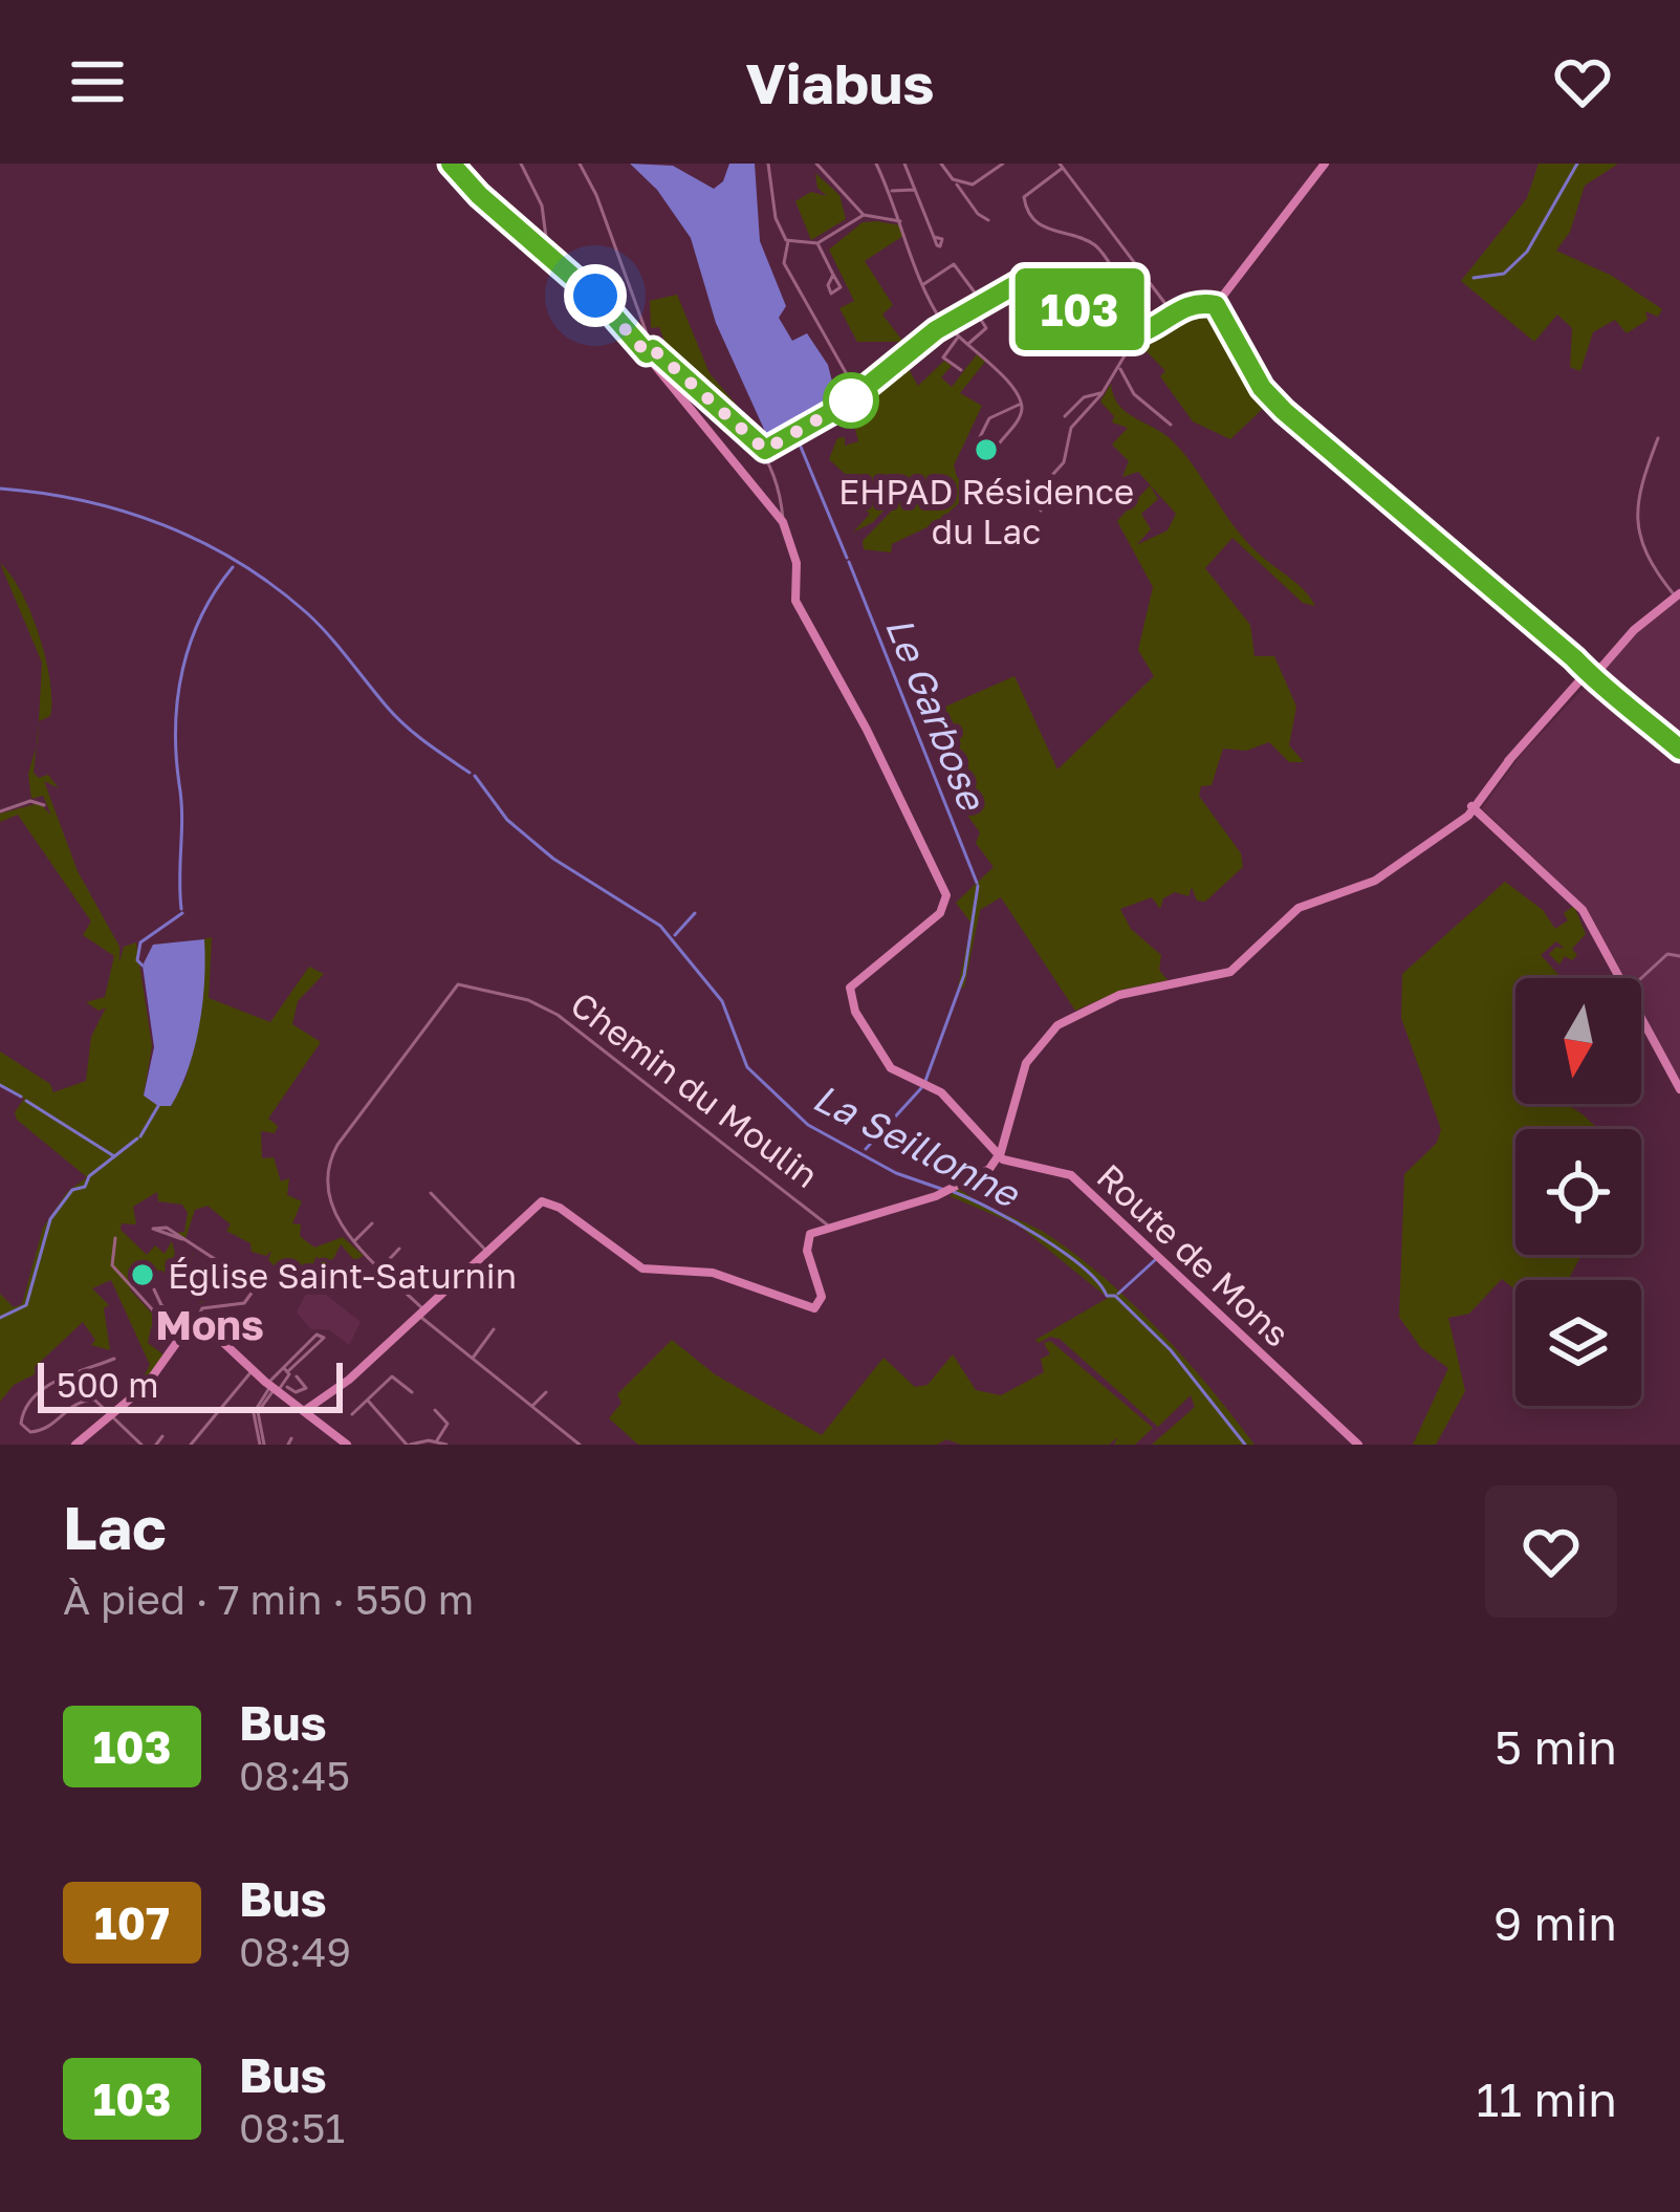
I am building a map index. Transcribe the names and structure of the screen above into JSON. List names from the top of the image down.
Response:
{
  "streets": {
    "street": ["Chemin du Moulin", "Route de Mons"]
  },
  "districts": ["Mons"],
  "water": ["Le Garbose", "La Seillonne"],
  "places": ["EHPAD Résidence du Lac", "Église Saint-Saturnin"],
  "lines": ["bus line 103"],
  "scale_bar": "500 m",
  "north": "bottom",
  "page": {
    "header": "Viabus",
    "on_map": "103",
    "scale": "500 m",
    "heading": ["Lac", "À pied · 7 min · 550 m"],
    "list": [
      {
        "mark": "103",
        "name": "Bus",
        "note": "08:45",
        "value": "5 min"
      },
      {
        "mark": "107",
        "name": "Bus",
        "note": "08:49",
        "value": "9 min"
      },
      {
        "mark": "103",
        "name": "Bus",
        "note": "08:51",
        "value": "11 min"
      }
    ]
  }
}
